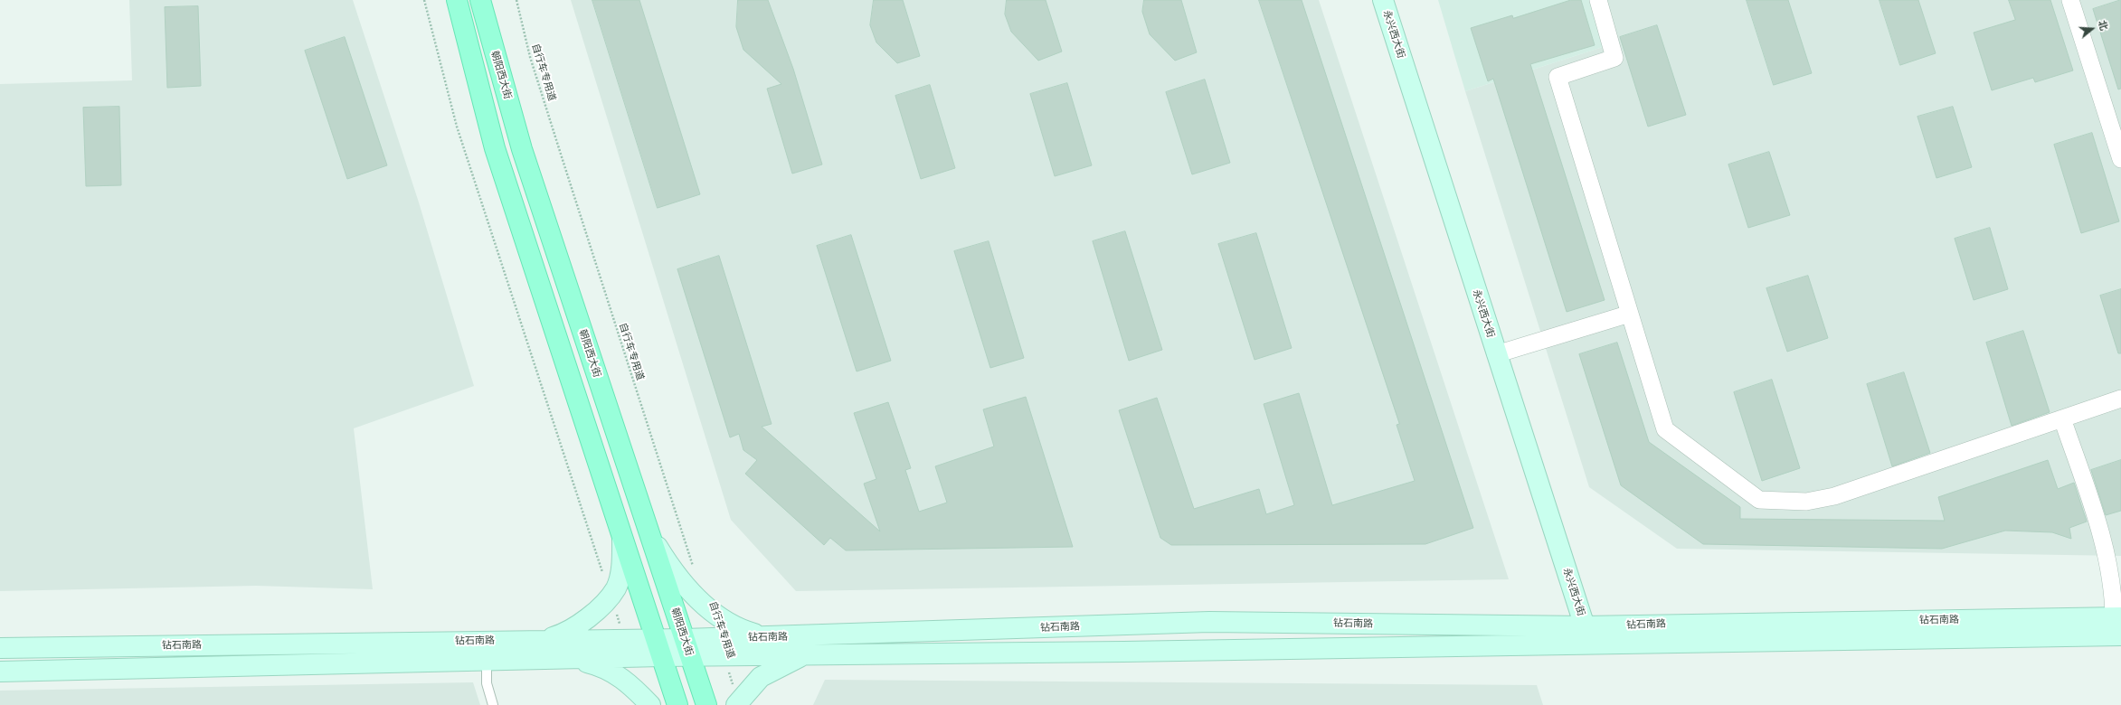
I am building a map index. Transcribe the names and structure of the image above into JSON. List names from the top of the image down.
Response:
{
  "streets": {
    "main road": ["永兴西大街", "朝阳西大街", "钻石南路"],
    "path": ["自行车专用道"]
  },
  "crossings": [
    ["永兴西大街", "钻石南路"],
    ["自行车专用道", "钻石南路"],
    ["朝阳西大街", "钻石南路"]
  ],
  "north": "right"
}
